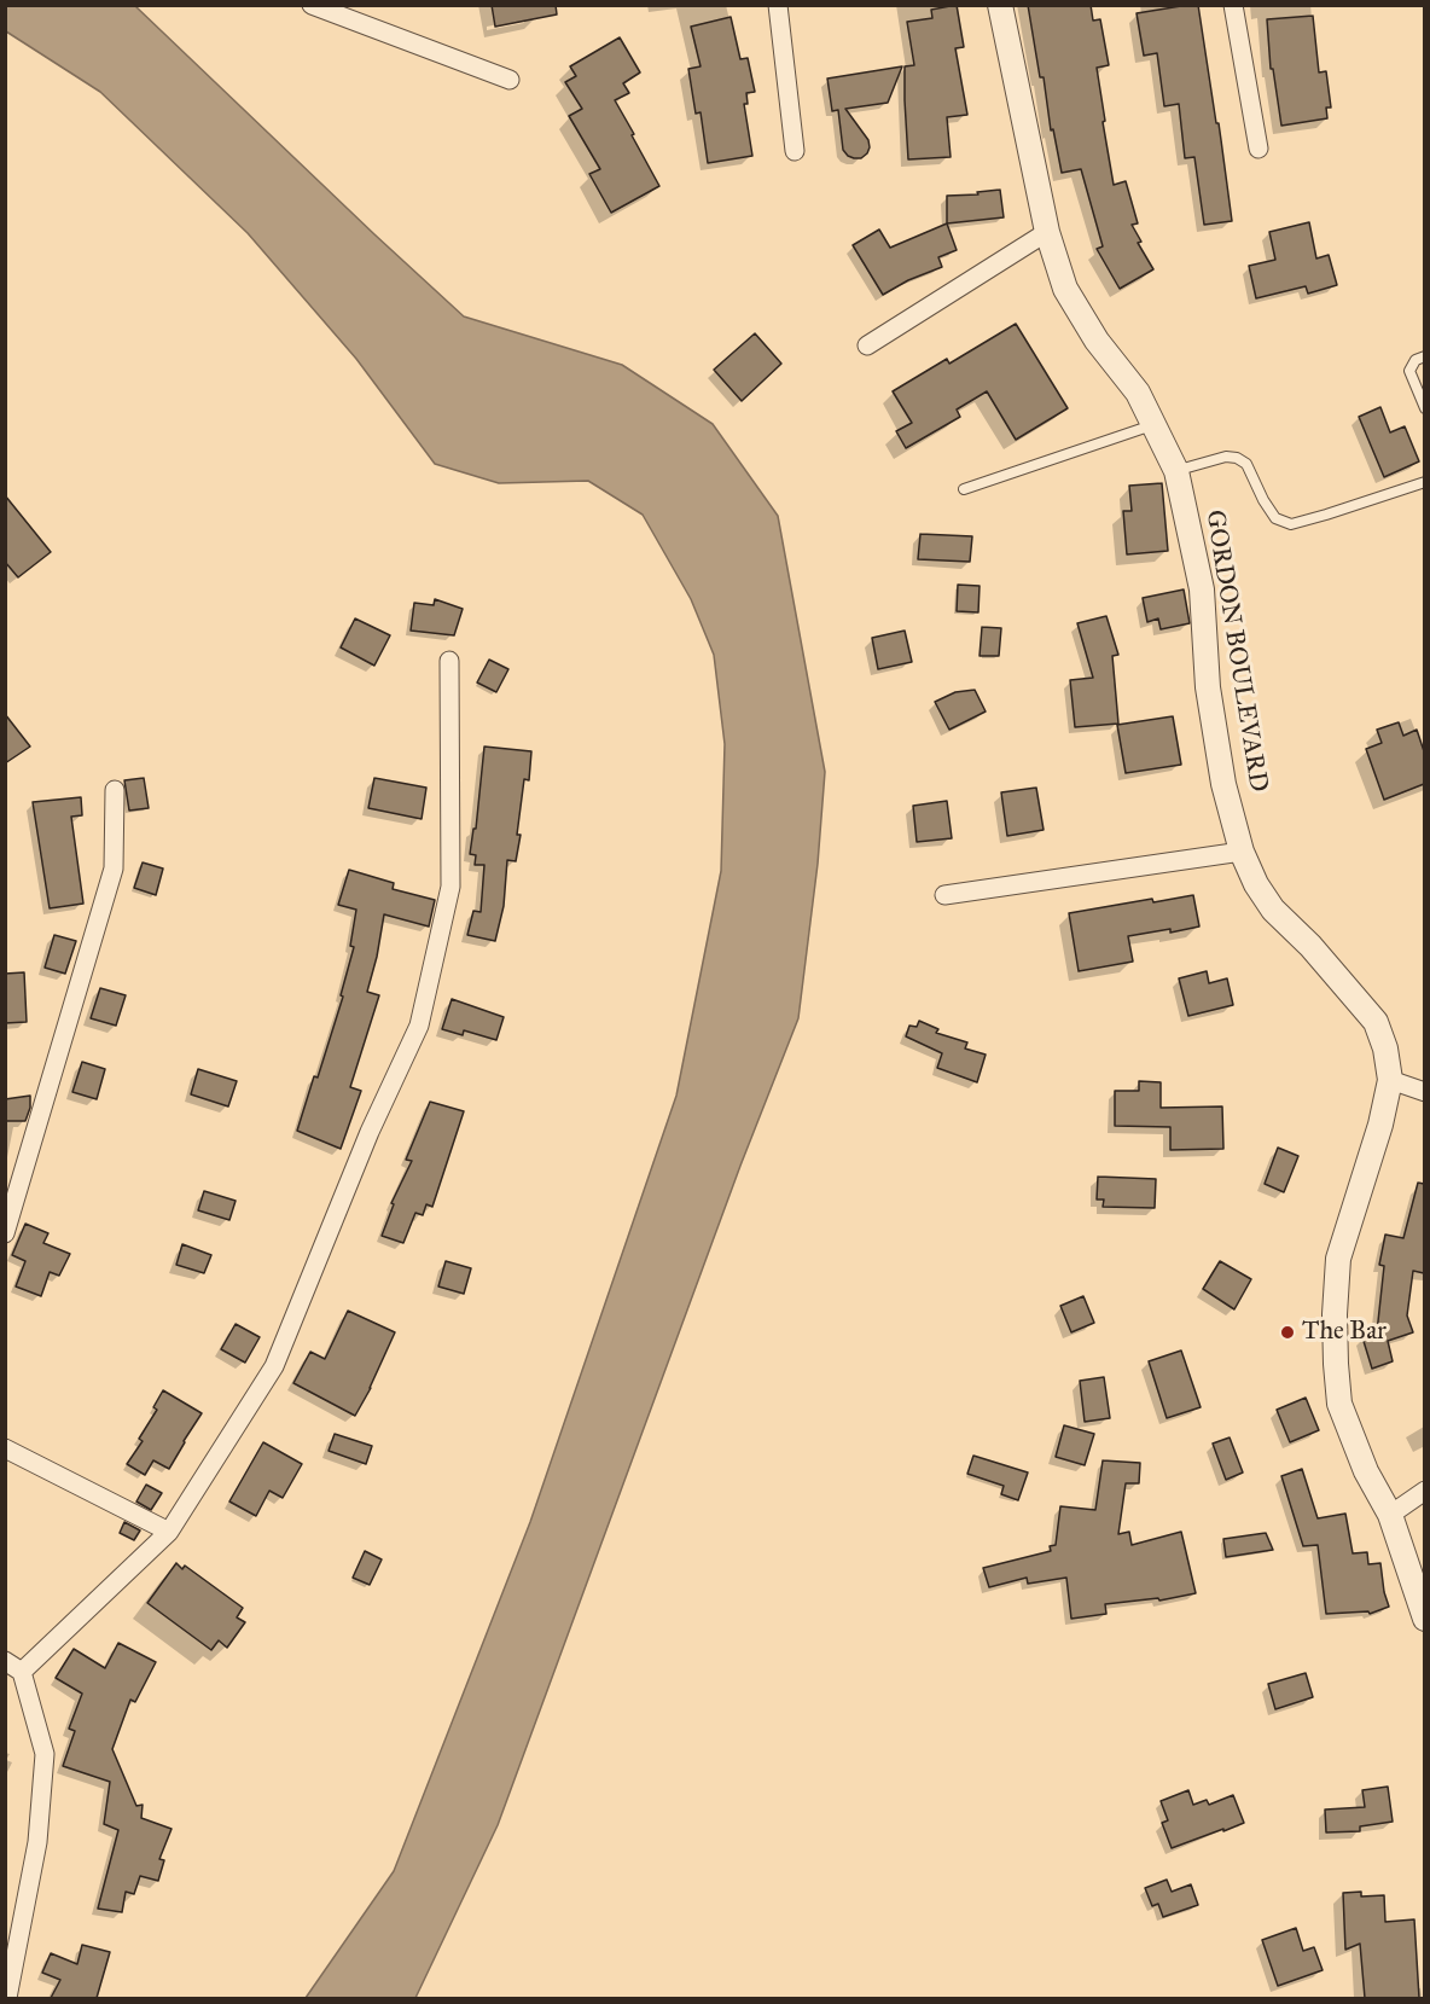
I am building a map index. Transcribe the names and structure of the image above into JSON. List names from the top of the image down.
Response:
{
  "streets": {
    "street": ["GORDON BOULEVARD"]
  },
  "places": ["The Bar"]
}
